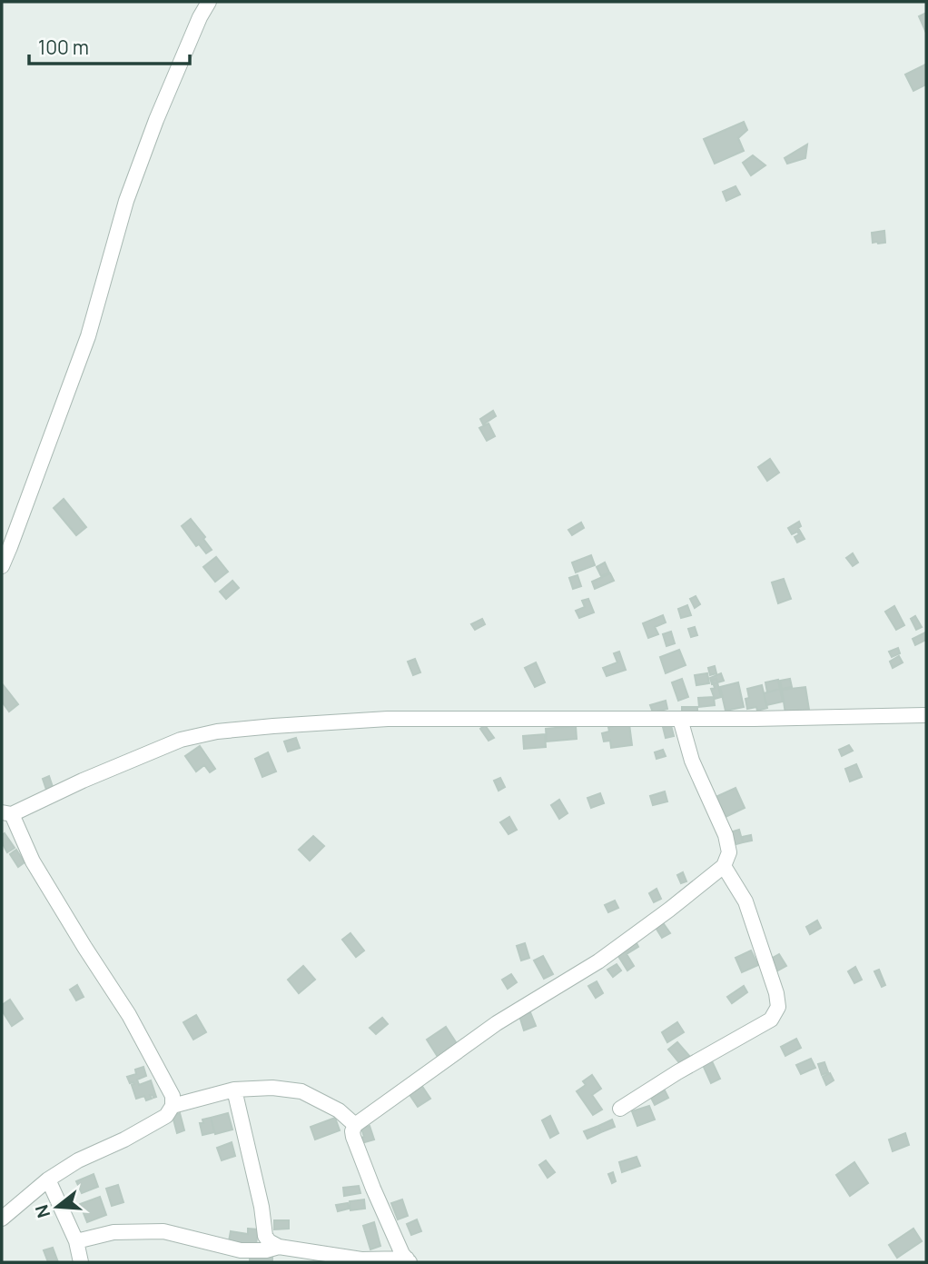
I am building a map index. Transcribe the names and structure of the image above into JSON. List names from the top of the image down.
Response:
{
  "scale_bar": "100 m",
  "north": "left"
}
